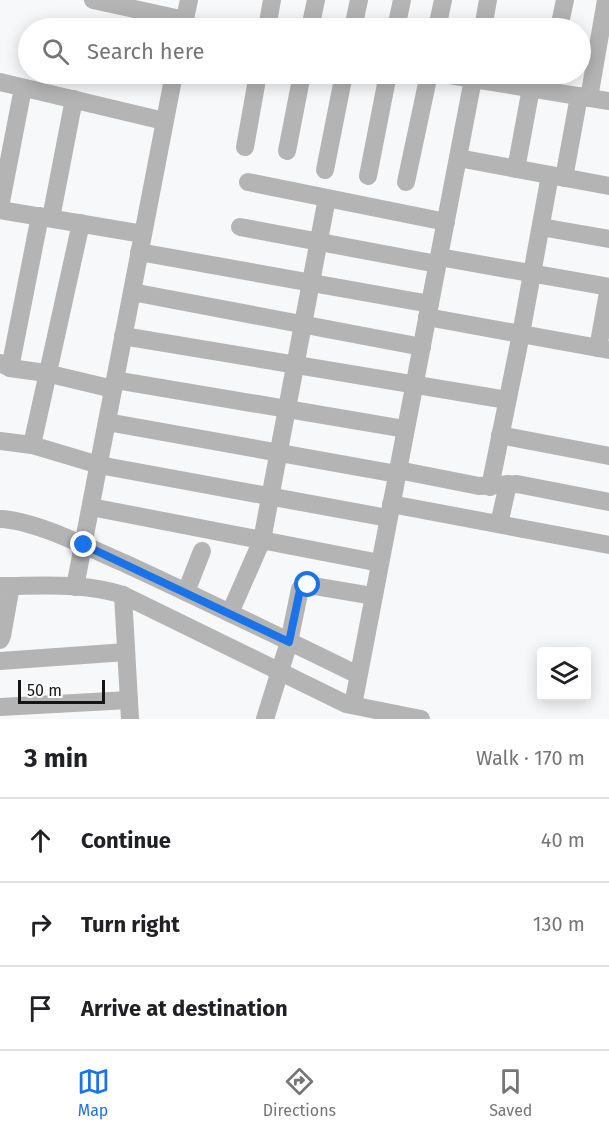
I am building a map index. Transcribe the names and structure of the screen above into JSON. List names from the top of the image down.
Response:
{
  "scale_bar": "50 m",
  "page": {
    "search": "Search here",
    "scale": "50 m",
    "heading": ["3 min", "Walk · 170 m"],
    "list": [
      ["Continue", "40 m"],
      ["Turn right", "130 m"],
      "Arrive at destination"
    ],
    "nav": ["Map", "Directions", "Saved"]
  }
}
